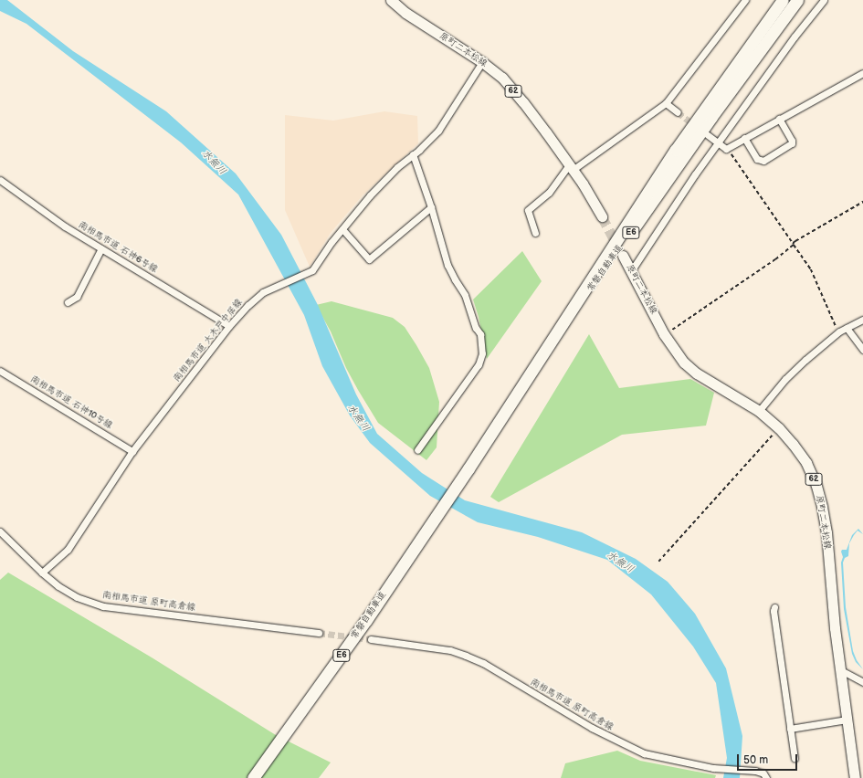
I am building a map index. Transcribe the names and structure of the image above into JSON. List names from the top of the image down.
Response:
{
  "streets": {
    "highway": ["E6", "常磐自動車道"],
    "main road": ["原町二本松線", "62"],
    "street": [
      "南相馬市道 石神6号線",
      "南相馬市道 大木戸中居線",
      "南相馬市道 石神10号線",
      "南相馬市道 原町高倉線"
    ]
  },
  "crossings": [
    ["原町二本松線", "南相馬市道 大木戸中居線"],
    ["南相馬市道 石神6号線", "南相馬市道 大木戸中居線"],
    ["南相馬市道 大木戸中居線", "南相馬市道 石神10号線"],
    ["南相馬市道 大木戸中居線", "南相馬市道 原町高倉線"]
  ],
  "water": ["水無川"],
  "scale_bar": "50 m"
}
